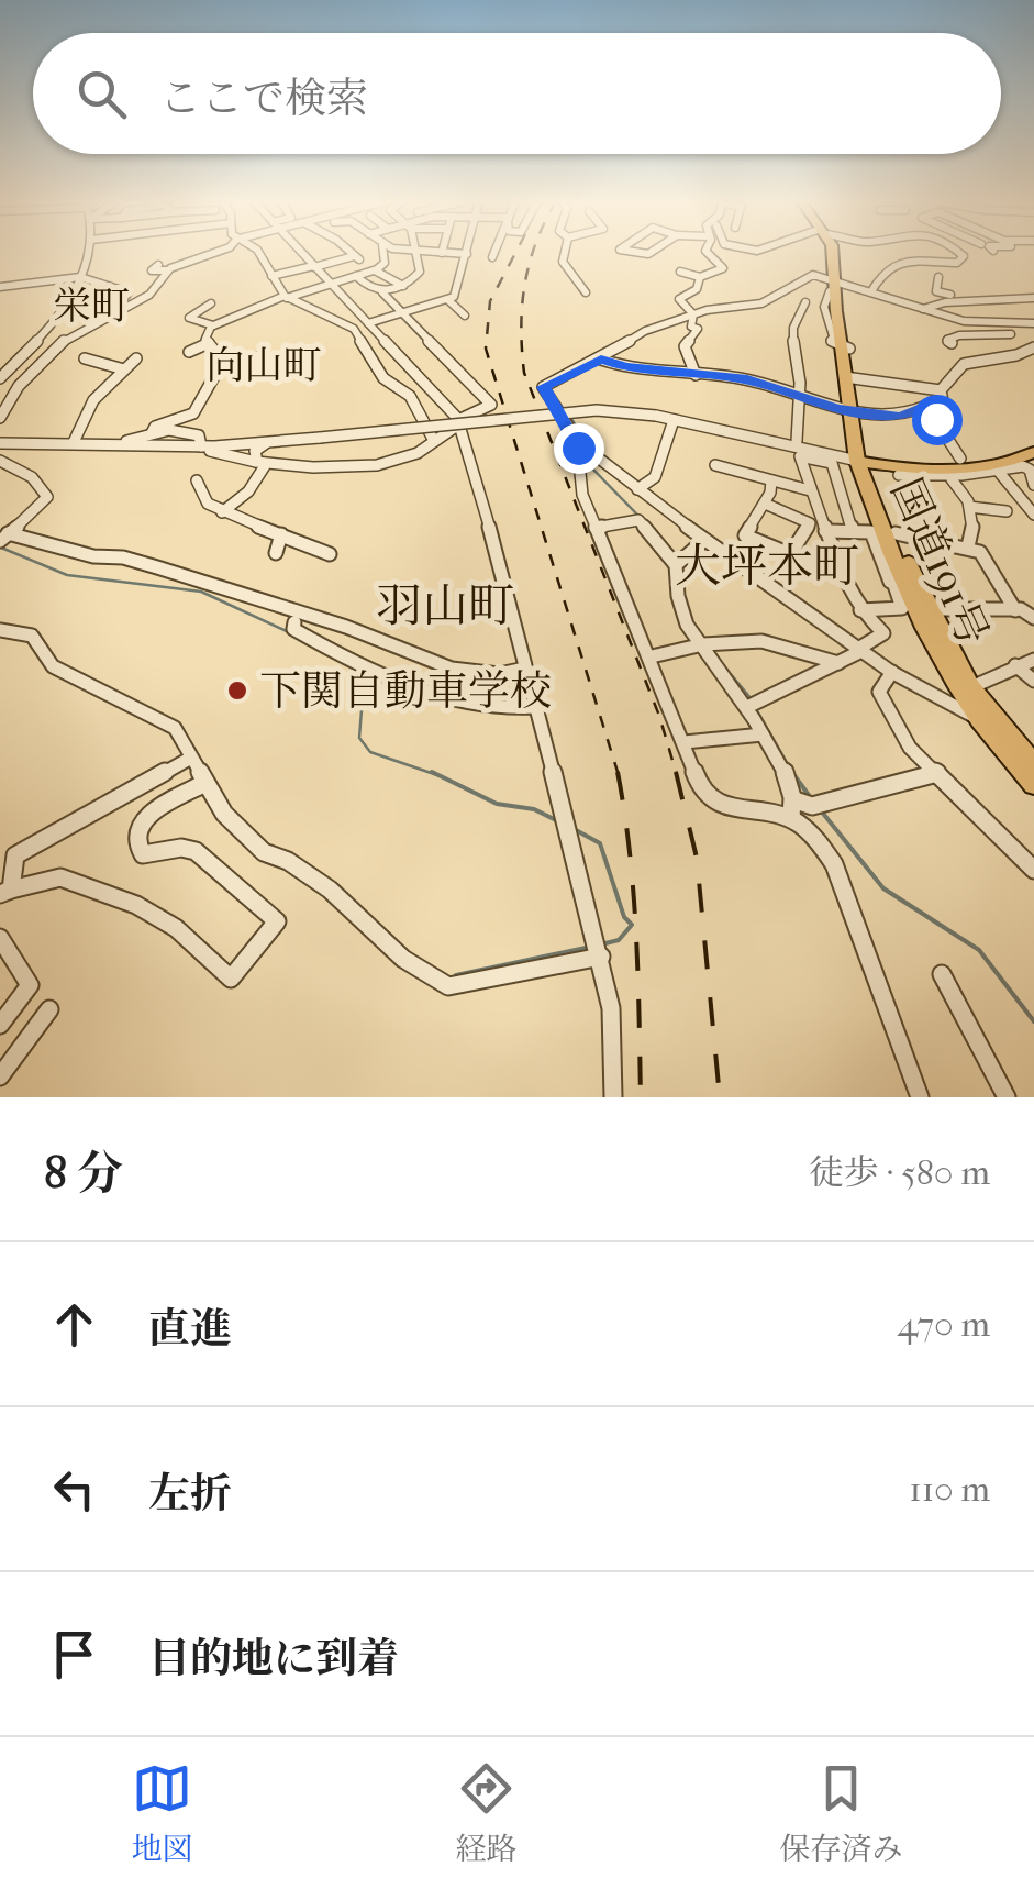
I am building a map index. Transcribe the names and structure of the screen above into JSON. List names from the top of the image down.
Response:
{
  "streets": {
    "highway": ["国道191号"]
  },
  "districts": [
    "栄町",
    "向山町",
    "大坪本町",
    "羽山町"
  ],
  "places": ["下関自動車学校"],
  "page": {
    "search": "ここで検索",
    "heading": ["8 分", "徒歩 · 580 m"],
    "list": [
      ["直進", "470 m"],
      ["左折", "110 m"],
      "目的地に到着"
    ],
    "nav": ["地図", "経路", "保存済み"]
  }
}
